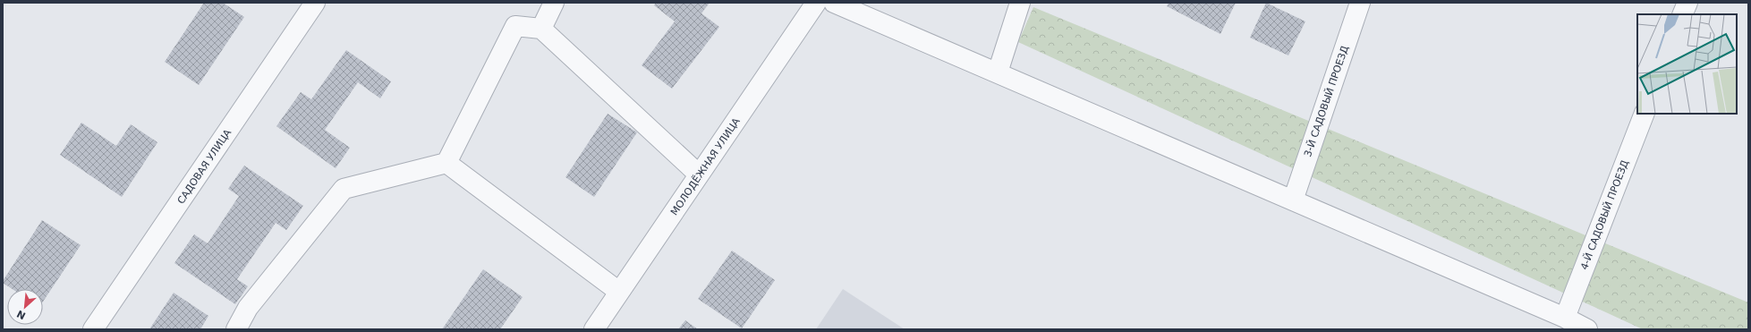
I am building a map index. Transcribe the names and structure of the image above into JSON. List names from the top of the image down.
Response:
{
  "streets": {
    "street": [
      "3-Й САДОВЫЙ ПРОЕЗД",
      "САДОВАЯ УЛИЦА",
      "МОЛОДЁЖНАЯ УЛИЦА",
      "4-Й САДОВЫЙ ПРОЕЗД"
    ]
  },
  "north": "bottom left"
}
